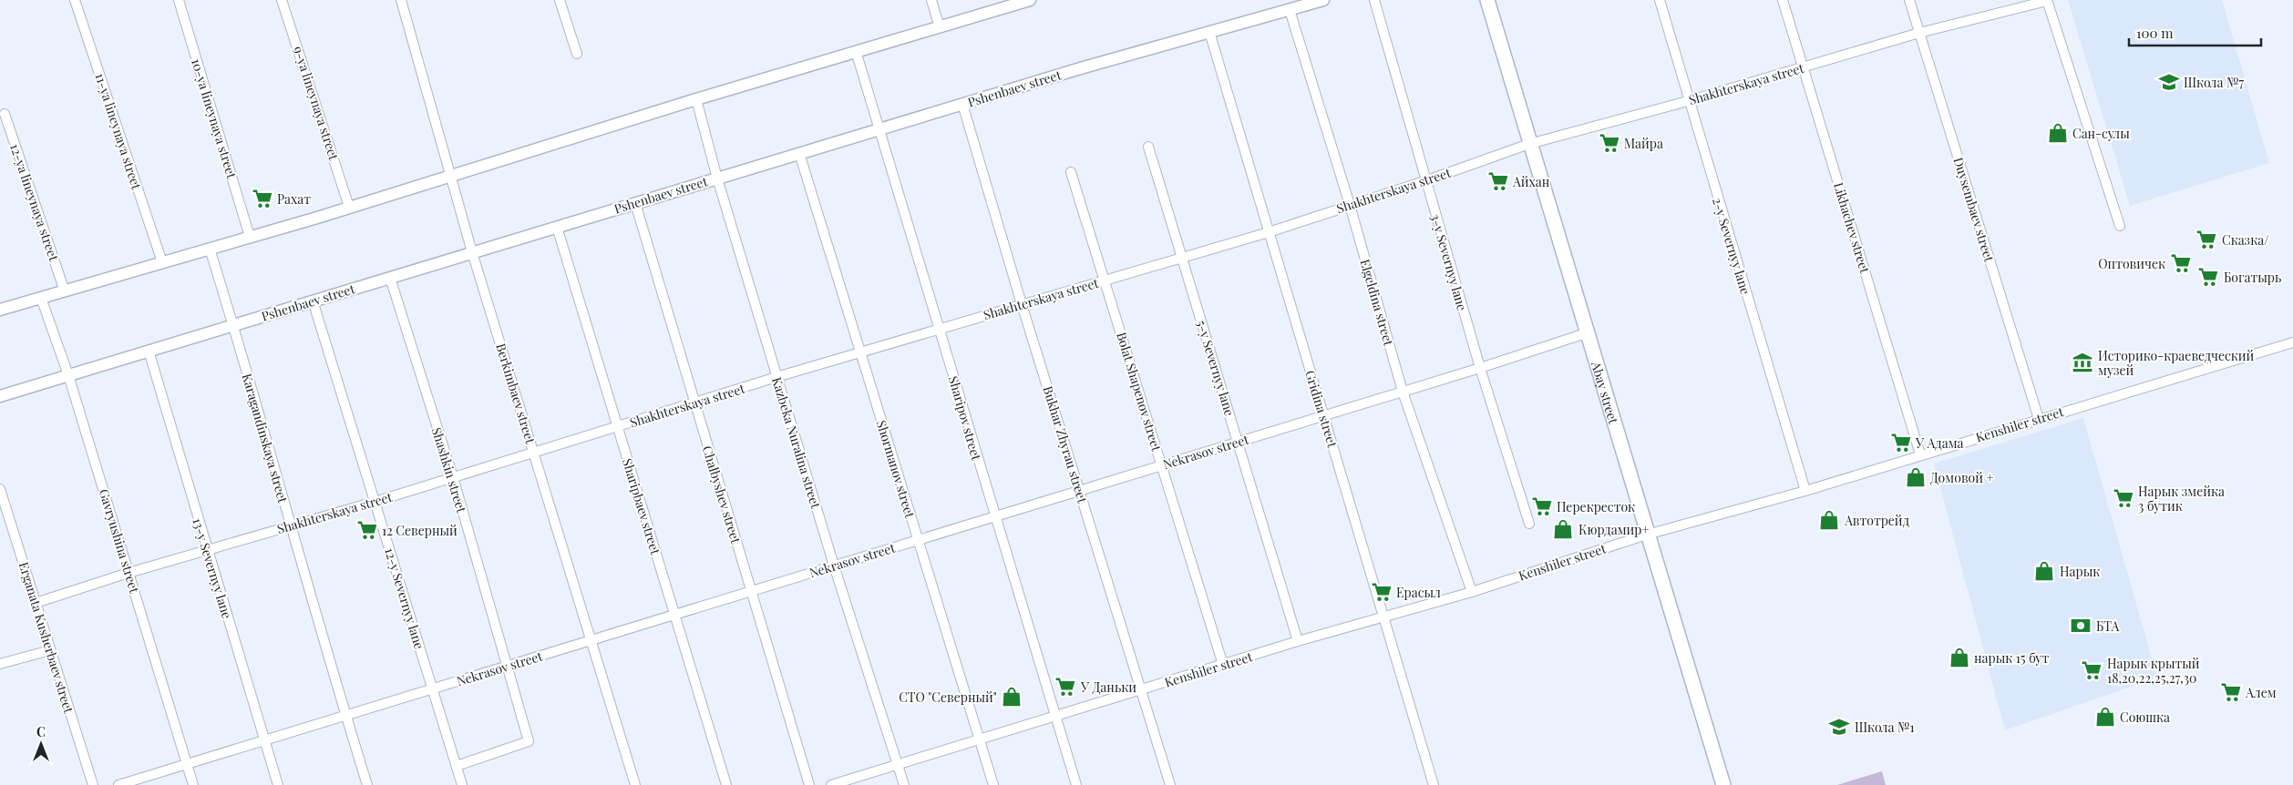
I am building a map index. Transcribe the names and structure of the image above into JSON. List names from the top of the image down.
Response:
{
  "streets": {
    "main road": ["Abay street"],
    "street": [
      "Shakhterskaya street",
      "Pshenbaev street",
      "9-ya lineynaya street",
      "10-ya lineynaya street",
      "11-ya lineynaya street",
      "12-ya lineynaya street",
      "Duysembaev street",
      "Likhachev street",
      "2-y Severnyy lane",
      "3-y Severnyy lane",
      "Elgeldina street",
      "5-y Severnyy lane",
      "Bolat Shapenov street",
      "Berkimbaev street",
      "Gridina street",
      "Sharipov street",
      "Kenshiler street",
      "Karagandinskaya street",
      "Kazbeka Nuralina street",
      "Bukhar Zhyrau street",
      "Nekrasov street",
      "Shormanov street",
      "Shashkin street",
      "Chalbyshev street",
      "Sharipbaev street",
      "Gavryushina street",
      "13-y Severnyy lane",
      "12-y Severnyy lane",
      "Erganata Kusherbaev street"
    ]
  },
  "crossings": [
    ["Shakhterskaya street", "Duysembaev street"],
    ["Shakhterskaya street", "Likhachev street"],
    ["Shakhterskaya street", "2-y Severnyy lane"],
    ["Shakhterskaya street", "3-y Severnyy lane"],
    ["Shakhterskaya street", "Elgeldina street"],
    ["Shakhterskaya street", "5-y Severnyy lane"],
    ["Shakhterskaya street", "Bolat Shapenov street"],
    ["Shakhterskaya street", "Abay street"],
    ["Shakhterskaya street", "Berkimbaev street"],
    ["Shakhterskaya street", "Gridina street"],
    ["Shakhterskaya street", "Sharipov street"],
    ["Shakhterskaya street", "Karagandinskaya street"],
    ["Shakhterskaya street", "Kazbeka Nuralina street"],
    ["Shakhterskaya street", "Bukhar Zhyrau street"],
    ["Shakhterskaya street", "Shormanov street"],
    ["Shakhterskaya street", "Shashkin street"],
    ["Shakhterskaya street", "Chalbyshev street"],
    ["Shakhterskaya street", "Sharipbaev street"],
    ["Shakhterskaya street", "Gavryushina street"],
    ["Shakhterskaya street", "13-y Severnyy lane"],
    ["Shakhterskaya street", "12-y Severnyy lane"],
    ["Shakhterskaya street", "Erganata Kusherbaev street"],
    ["Pshenbaev street", "Elgeldina street"],
    ["Pshenbaev street", "Berkimbaev street"],
    ["Pshenbaev street", "Gridina street"],
    ["Pshenbaev street", "Sharipov street"],
    ["Pshenbaev street", "Karagandinskaya street"],
    ["Pshenbaev street", "Kazbeka Nuralina street"],
    ["Pshenbaev street", "Bukhar Zhyrau street"],
    ["Pshenbaev street", "Shormanov street"],
    ["Pshenbaev street", "Shashkin street"],
    ["Pshenbaev street", "Chalbyshev street"],
    ["Pshenbaev street", "Sharipbaev street"],
    ["Pshenbaev street", "Gavryushina street"],
    ["Pshenbaev street", "13-y Severnyy lane"],
    ["Pshenbaev street", "12-y Severnyy lane"],
    ["Duysembaev street", "Kenshiler street"],
    ["Likhachev street", "Kenshiler street"],
    ["2-y Severnyy lane", "Kenshiler street"],
    ["3-y Severnyy lane", "Nekrasov street"],
    ["Elgeldina street", "Kenshiler street"],
    ["Elgeldina street", "Nekrasov street"],
    ["5-y Severnyy lane", "Kenshiler street"],
    ["5-y Severnyy lane", "Nekrasov street"],
    ["Bolat Shapenov street", "Kenshiler street"],
    ["Bolat Shapenov street", "Nekrasov street"],
    ["Abay street", "Kenshiler street"],
    ["Abay street", "Nekrasov street"],
    ["Berkimbaev street", "Nekrasov street"],
    ["Gridina street", "Kenshiler street"],
    ["Gridina street", "Nekrasov street"],
    ["Sharipov street", "Kenshiler street"],
    ["Sharipov street", "Nekrasov street"],
    ["Kenshiler street", "Kazbeka Nuralina street"],
    ["Kenshiler street", "Bukhar Zhyrau street"],
    ["Kenshiler street", "Shormanov street"],
    ["Karagandinskaya street", "Nekrasov street"],
    ["Kazbeka Nuralina street", "Nekrasov street"],
    ["Bukhar Zhyrau street", "Nekrasov street"],
    ["Nekrasov street", "Shormanov street"],
    ["Nekrasov street", "Shashkin street"],
    ["Nekrasov street", "Chalbyshev street"],
    ["Nekrasov street", "Sharipbaev street"],
    ["Nekrasov street", "Gavryushina street"],
    ["Nekrasov street", "13-y Severnyy lane"],
    ["Nekrasov street", "12-y Severnyy lane"],
    ["Shashkin street", "12-y Severnyy lane"]
  ],
  "places": {
    "school or university": ["Школа №7", "Школа №1"],
    "shop": [
      "Сан-сулы",
      "Домовой +",
      "Автотрейд",
      "Кюрдамир+",
      "Нарык",
      "нарык 15 бут",
      "СТО \"Северный\"",
      "Союшка"
    ],
    "supermarket": [
      "Майра",
      "Айхан",
      "Рахат",
      "Сказка/",
      "Оптовичек",
      "Богатырь",
      "У Адама",
      "Нарык змейка 3 бутик",
      "Перекресток",
      "12 Северный",
      "Ерасыл",
      "Нарык крытый 18,20,22,25,27,30",
      "У Даньки",
      "Алем"
    ],
    "museum": ["Историко-краеведческий музей"],
    "bank": ["БТА"]
  },
  "scale_bar": "100 m",
  "north": "top"
}
